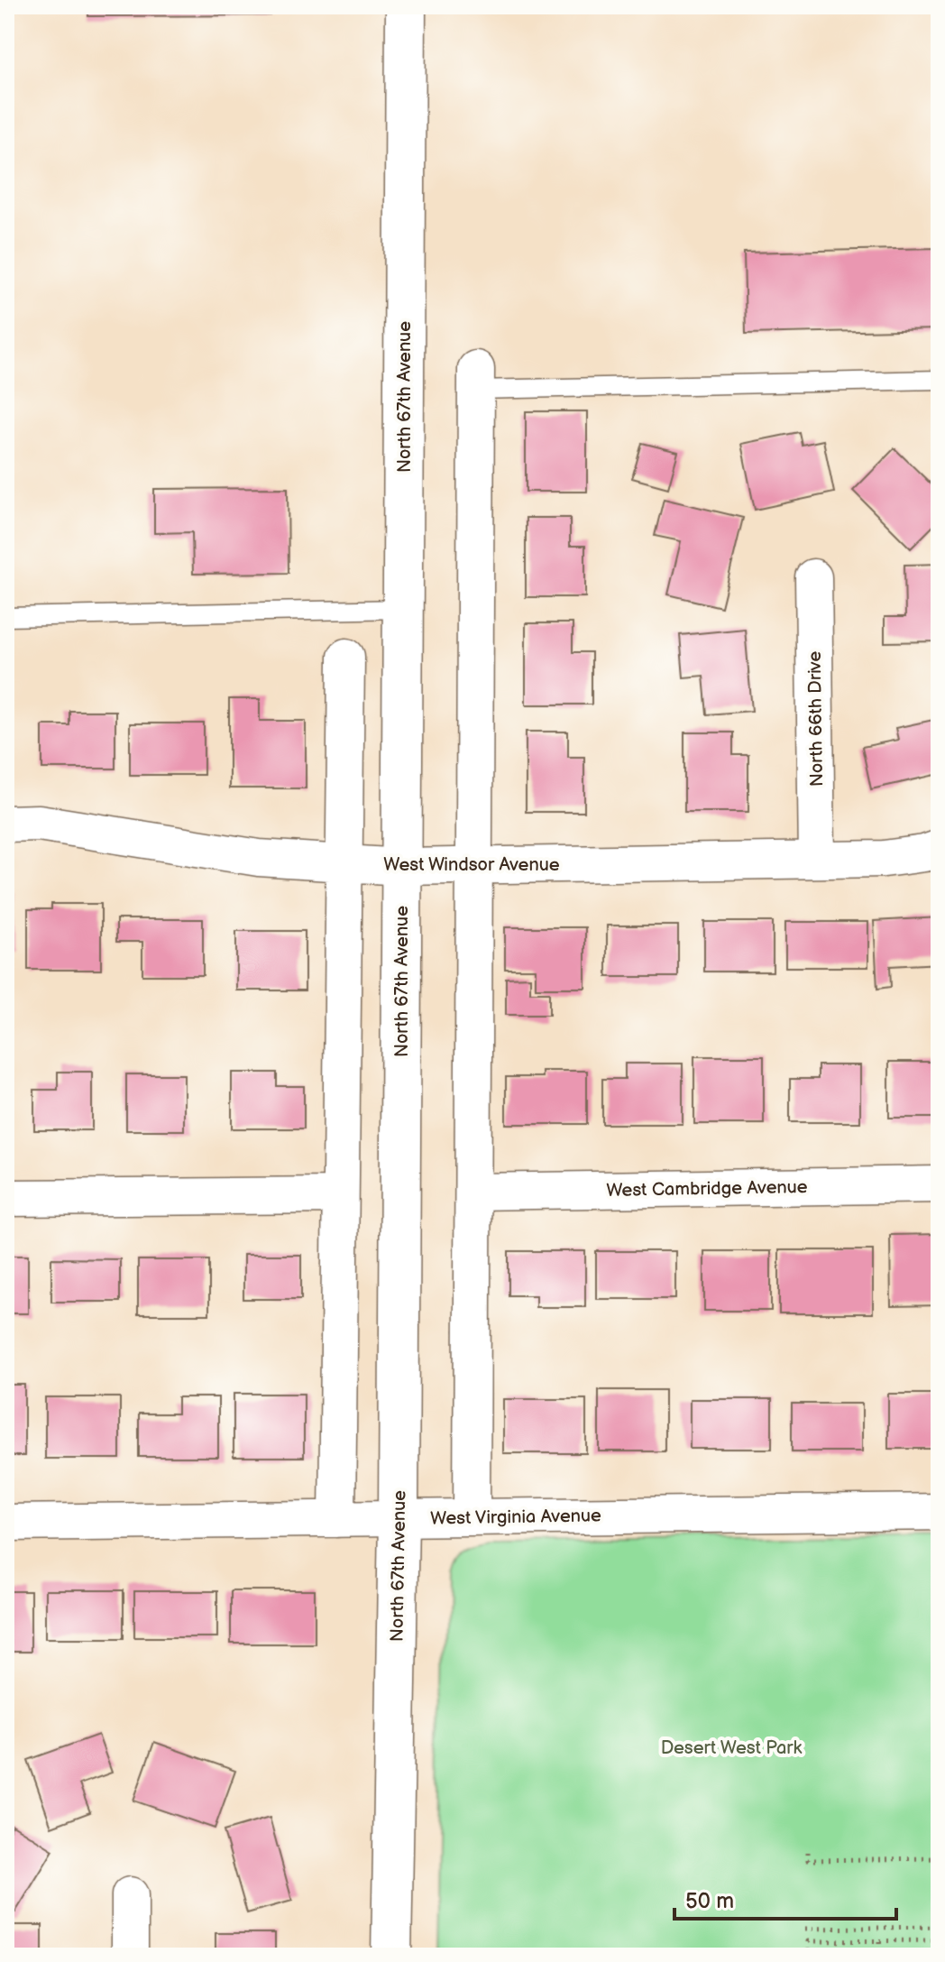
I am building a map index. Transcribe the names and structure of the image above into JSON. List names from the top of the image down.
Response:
{
  "streets": {
    "main road": ["North 67th Avenue"],
    "street": [
      "North 66th Drive",
      "West Windsor Avenue",
      "West Cambridge Avenue",
      "West Virginia Avenue"
    ]
  },
  "crossings": [
    ["North 67th Avenue", "West Windsor Avenue"],
    ["North 67th Avenue", "West Virginia Avenue"],
    ["North 66th Drive", "West Windsor Avenue"]
  ],
  "parks": ["Desert West Park"],
  "scale_bar": "50 m"
}
